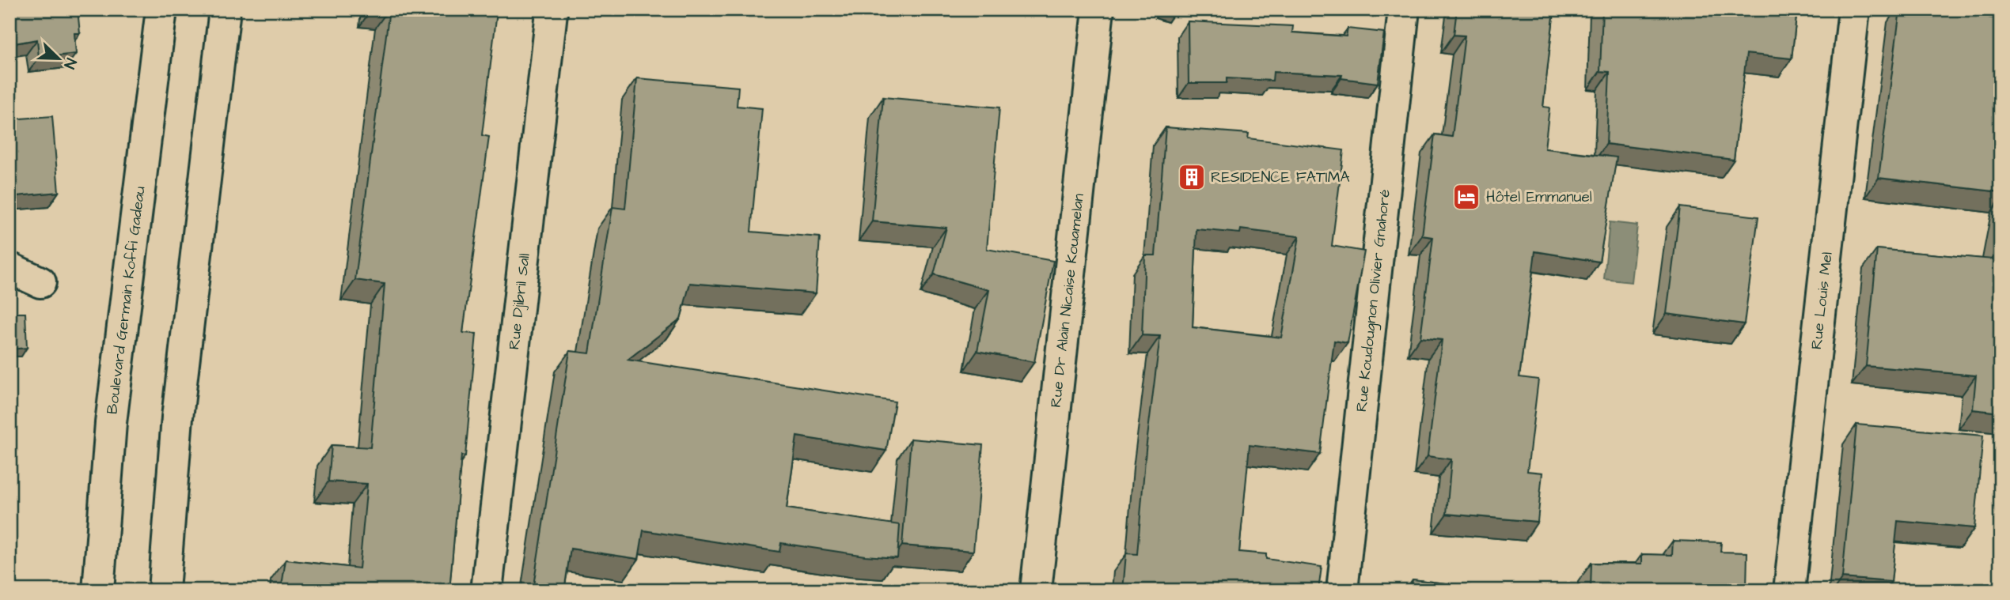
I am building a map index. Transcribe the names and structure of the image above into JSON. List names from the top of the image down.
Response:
{
  "streets": {
    "street": [
      "Boulevard Germain Koffi Gadeau",
      "Rue Dr Alain Nicaise Kouamelan",
      "Rue Koudougnon Olivier Gnahoré",
      "Rue Louis Mel",
      "Rue Djibril Sall"
    ]
  },
  "places": {
    "building": ["RESIDENCE FATIMA"],
    "hotel": ["Hôtel Emmanuel"]
  },
  "north": "bottom right"
}
